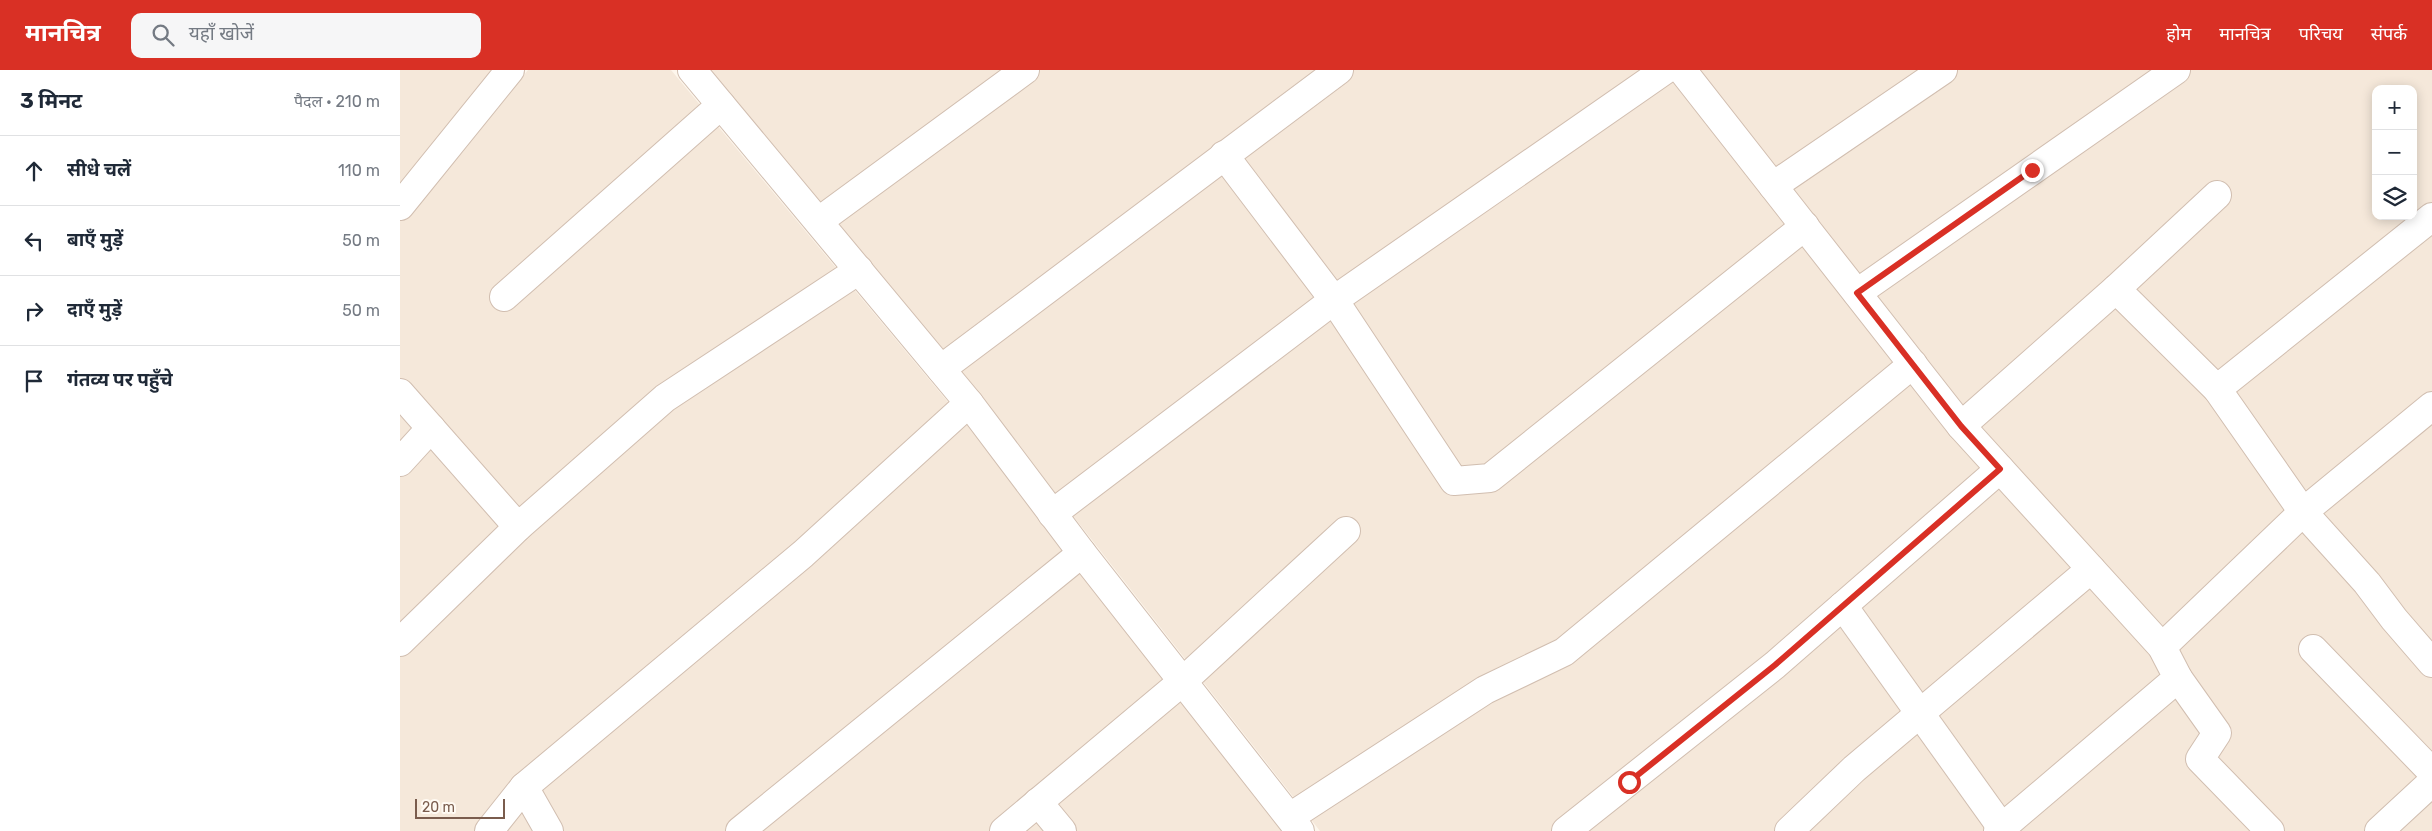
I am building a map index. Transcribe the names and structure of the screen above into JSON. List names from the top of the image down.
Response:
{
  "scale_bar": "20 m",
  "page": {
    "header": "मानचित्र",
    "search": "यहाँ खोजें",
    "nav": [
      "होम",
      "मानचित्र",
      "परिचय",
      "संपर्क"
    ],
    "heading": ["3 मिनट", "पैदल · 210 m"],
    "map_buttons": ["+", "−"],
    "list": [
      ["सीधे चलें", "110 m"],
      ["बाएँ मुड़ें", "50 m"],
      ["दाएँ मुड़ें", "50 m"],
      "गंतव्य पर पहुँचे"
    ],
    "scale": "20 m"
  }
}
